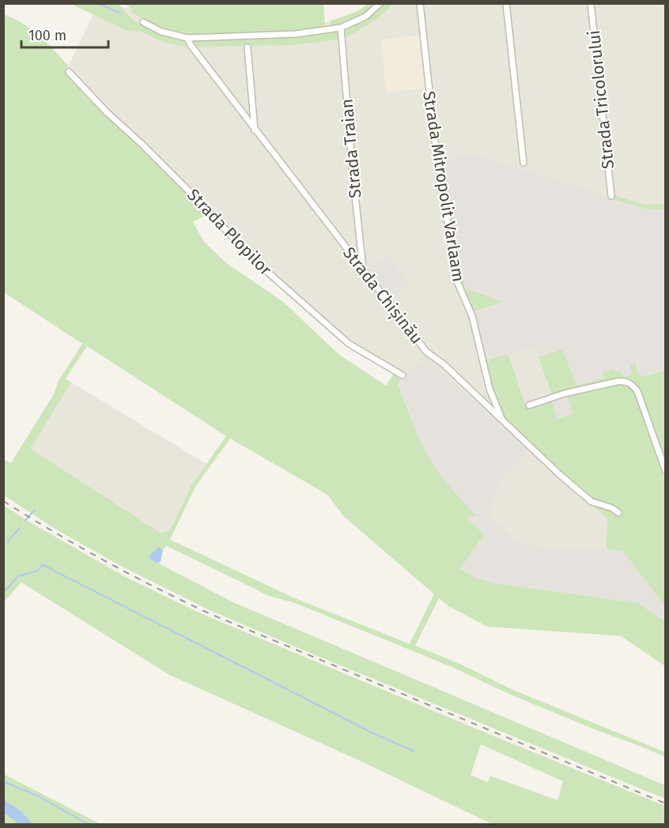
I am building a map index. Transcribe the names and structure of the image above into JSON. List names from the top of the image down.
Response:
{
  "streets": {
    "street": [
      "Strada Tricolorului",
      "Strada Traian",
      "Strada Mitropolit Varlaam",
      "Strada Plopilor",
      "Strada Chișinău"
    ]
  },
  "crossings": [
    ["Strada Traian", "Strada Chișinău"],
    ["Strada Mitropolit Varlaam", "Strada Chișinău"]
  ],
  "scale_bar": "100 m"
}
